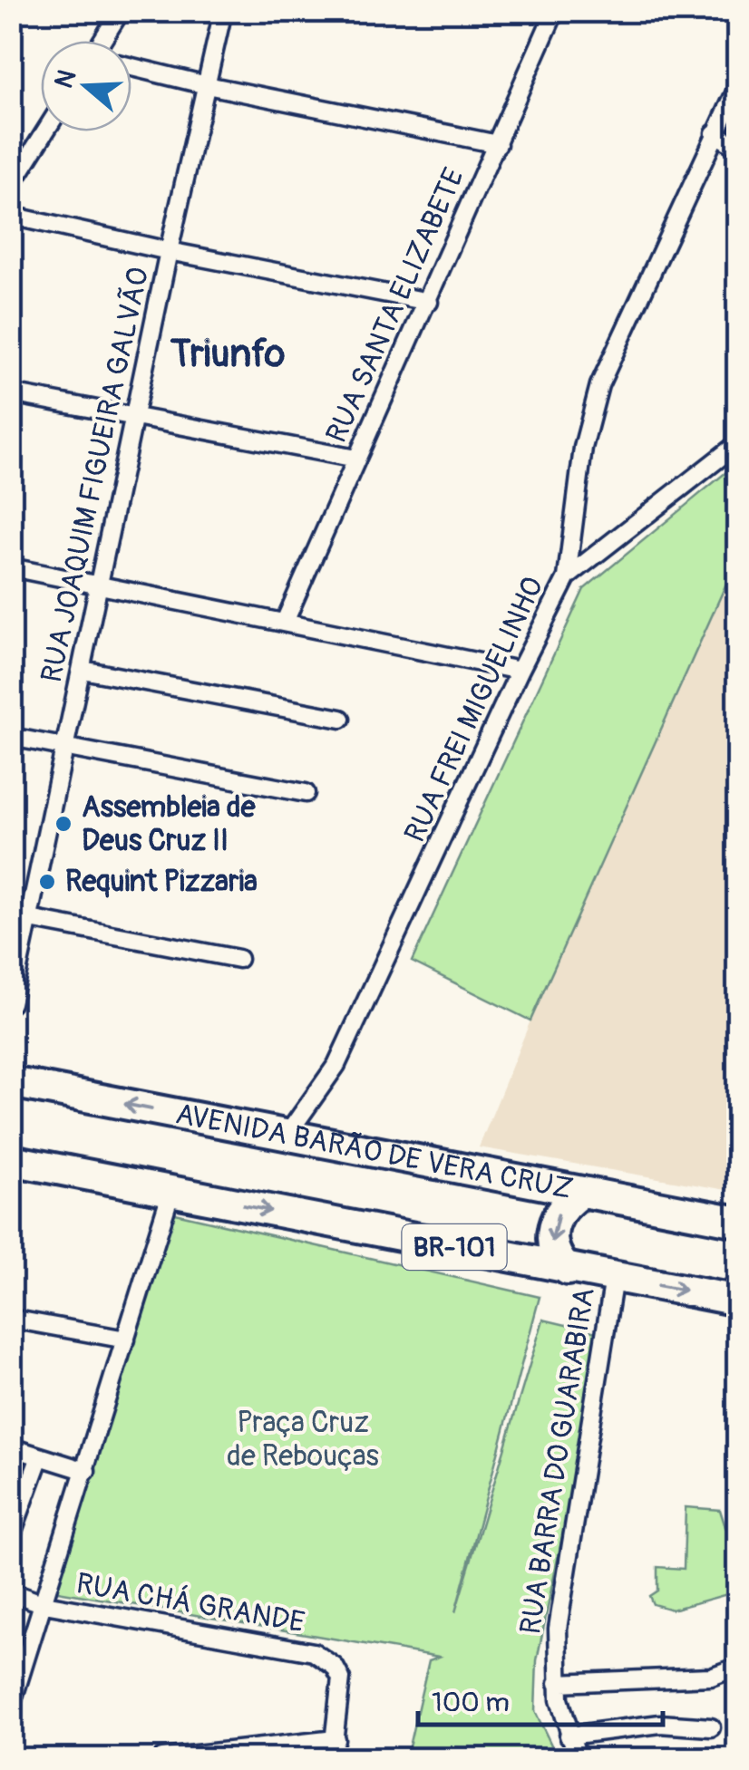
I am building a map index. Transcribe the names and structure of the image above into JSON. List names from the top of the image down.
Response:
{
  "streets": {
    "highway": ["AVENIDA BARÃO DE VERA CRUZ", "BR-101"],
    "street": [
      "RUA SANTA ELIZABETE",
      "RUA JOAQUIM FIGUEIRA GALVÃO",
      "RUA FREI MIGUELINHO",
      "RUA BARRA DO GUARABIRA",
      "RUA CHÁ GRANDE"
    ]
  },
  "crossings": [
    ["RUA FREI MIGUELINHO", "AVENIDA BARÃO DE VERA CRUZ"],
    ["BR-101", "RUA BARRA DO GUARABIRA"]
  ],
  "districts": ["Triunfo"],
  "parks": ["Praça Cruz de Rebouças"],
  "places": ["Assembleia de Deus Cruz II", "Requint Pizzaria"],
  "scale_bar": "100 m",
  "north": "left"
}
